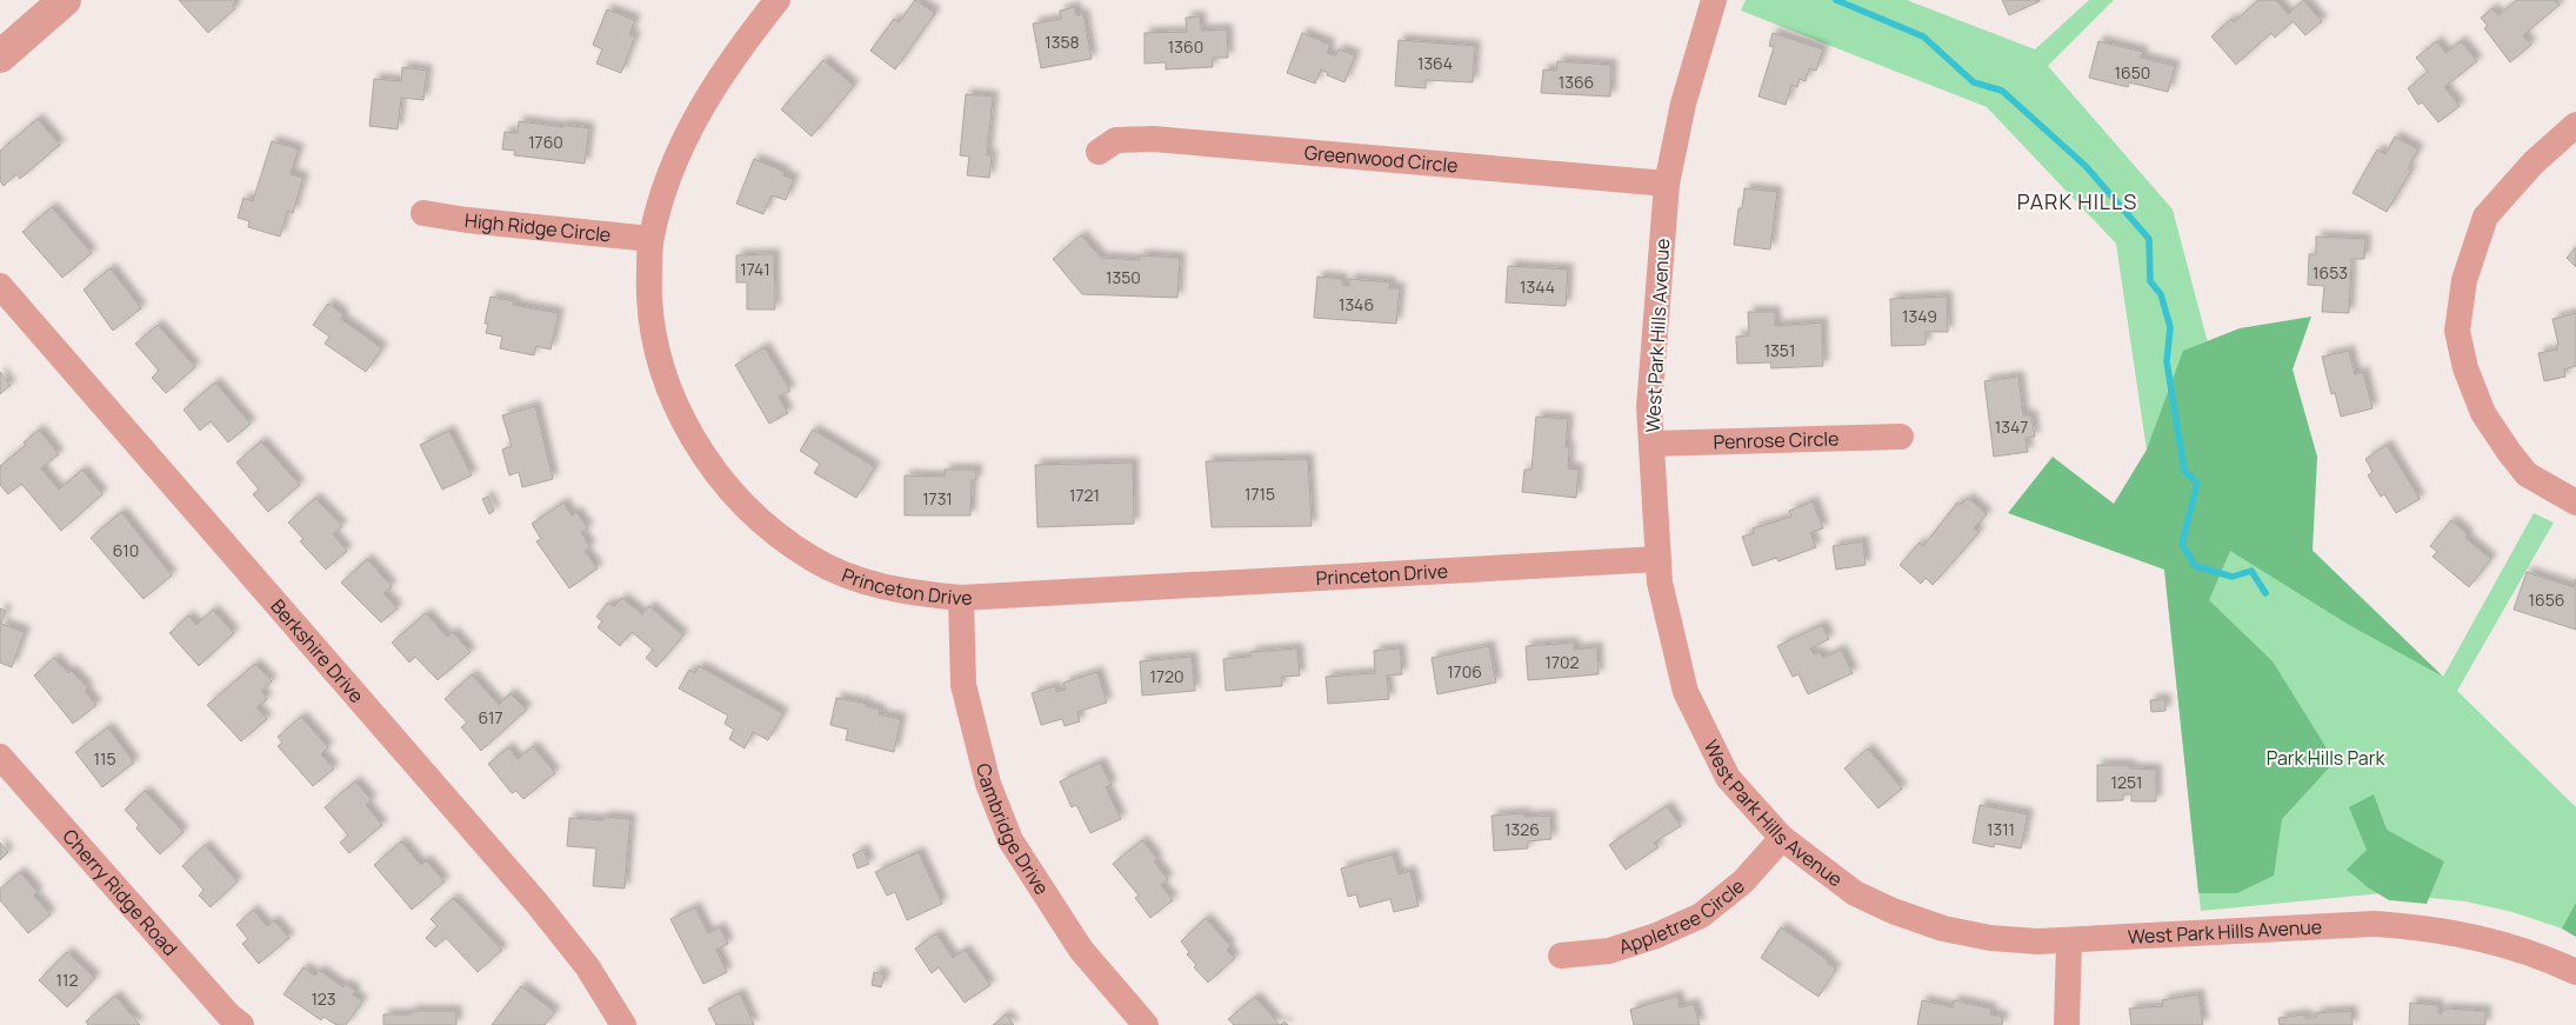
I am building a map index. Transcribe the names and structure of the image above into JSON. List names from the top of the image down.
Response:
{
  "streets": {
    "street": [
      "Greenwood Circle",
      "High Ridge Circle",
      "West Park Hills Avenue",
      "Penrose Circle",
      "Princeton Drive",
      "Berkshire Drive",
      "Cambridge Drive",
      "Cherry Ridge Road",
      "Appletree Circle"
    ]
  },
  "crossings": [
    ["Greenwood Circle", "West Park Hills Avenue"],
    ["High Ridge Circle", "Princeton Drive"],
    ["West Park Hills Avenue", "Penrose Circle"],
    ["West Park Hills Avenue", "Princeton Drive"],
    ["West Park Hills Avenue", "Appletree Circle"],
    ["Princeton Drive", "Cambridge Drive"]
  ],
  "districts": ["PARK HILLS"],
  "parks": ["Park Hills Park"],
  "house_numbers": [
    "1358",
    "1360",
    "1364",
    "1650",
    "1366",
    "1760",
    "1741",
    "1653",
    "1350",
    "1344",
    "1346",
    "1349",
    "1351",
    "1347",
    "1715",
    "1721",
    "1731",
    "610",
    "1656",
    "1702",
    "1706",
    "1720",
    "617",
    "115",
    "1251",
    "1326",
    "1311",
    "112",
    "123"
  ]
}
